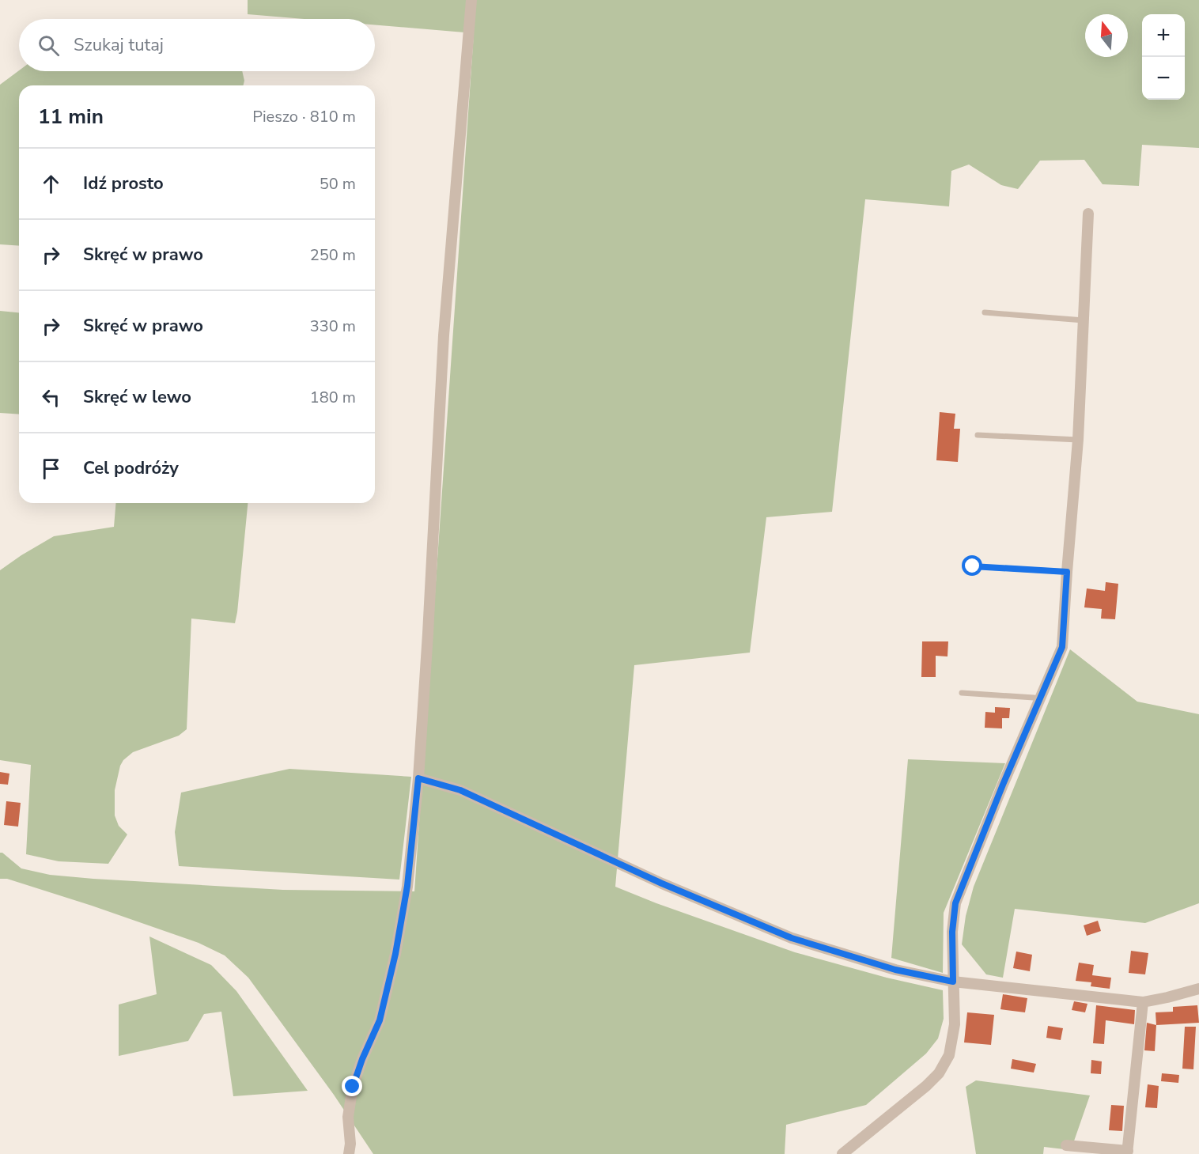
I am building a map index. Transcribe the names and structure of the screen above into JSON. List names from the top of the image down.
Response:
{
  "north": "top",
  "page": {
    "map_buttons": ["+", "−"],
    "search": "Szukaj tutaj",
    "heading": ["11 min", "Pieszo · 810 m"],
    "list": [
      ["Idź prosto", "50 m"],
      ["Skręć w prawo", "250 m"],
      ["Skręć w prawo", "330 m"],
      ["Skręć w lewo", "180 m"],
      "Cel podróży"
    ]
  }
}
